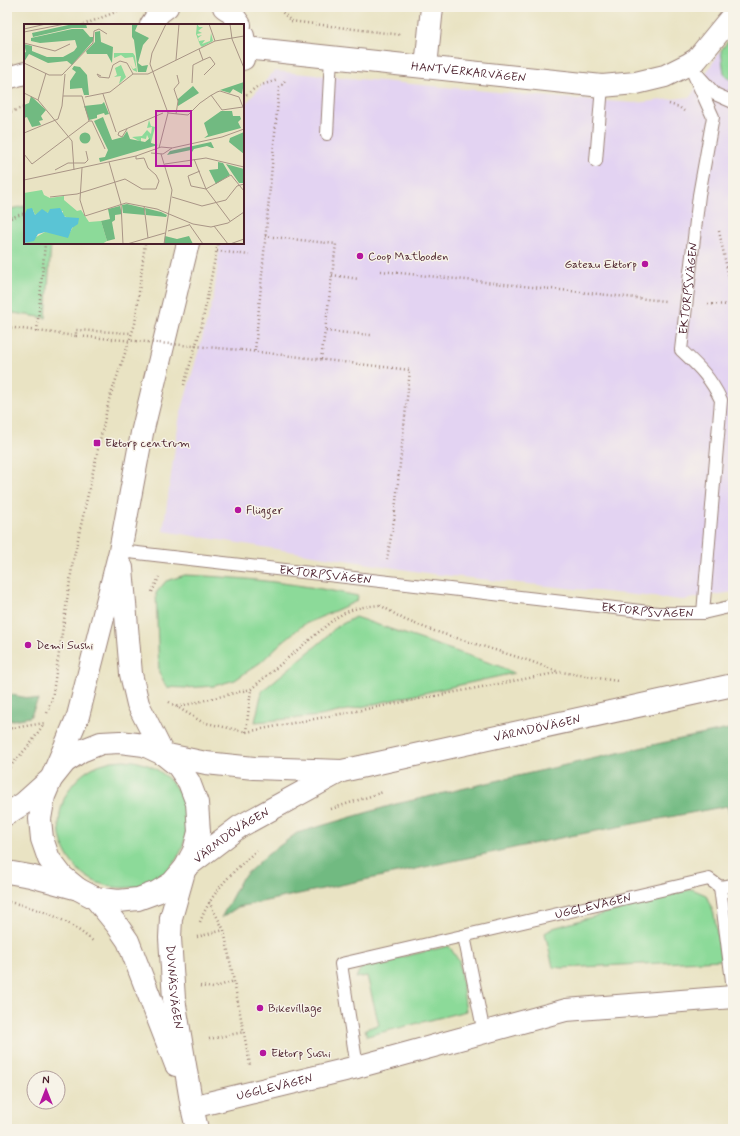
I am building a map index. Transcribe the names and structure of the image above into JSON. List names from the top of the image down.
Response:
{
  "streets": {
    "street": [
      "HANTVERKARVÄGEN",
      "VÄRMDÖVÄGEN",
      "UGGLEVÄGEN",
      "DUVNÄSVÄGEN"
    ],
    "lane": ["EKTORPSVÄGEN"]
  },
  "crossings": [
    ["HANTVERKARVÄGEN", "EKTORPSVÄGEN"],
    ["VÄRMDÖVÄGEN", "DUVNÄSVÄGEN"],
    ["UGGLEVÄGEN", "DUVNÄSVÄGEN"]
  ],
  "places": {
    "other": [
      "Coop Matboden",
      "Gateau Ektorp",
      "Flügger",
      "Demi Sushi",
      "Bikevillage",
      "Ektorp Sushi"
    ],
    "transit": ["Ektorp centrum"]
  },
  "north": "top"
}
